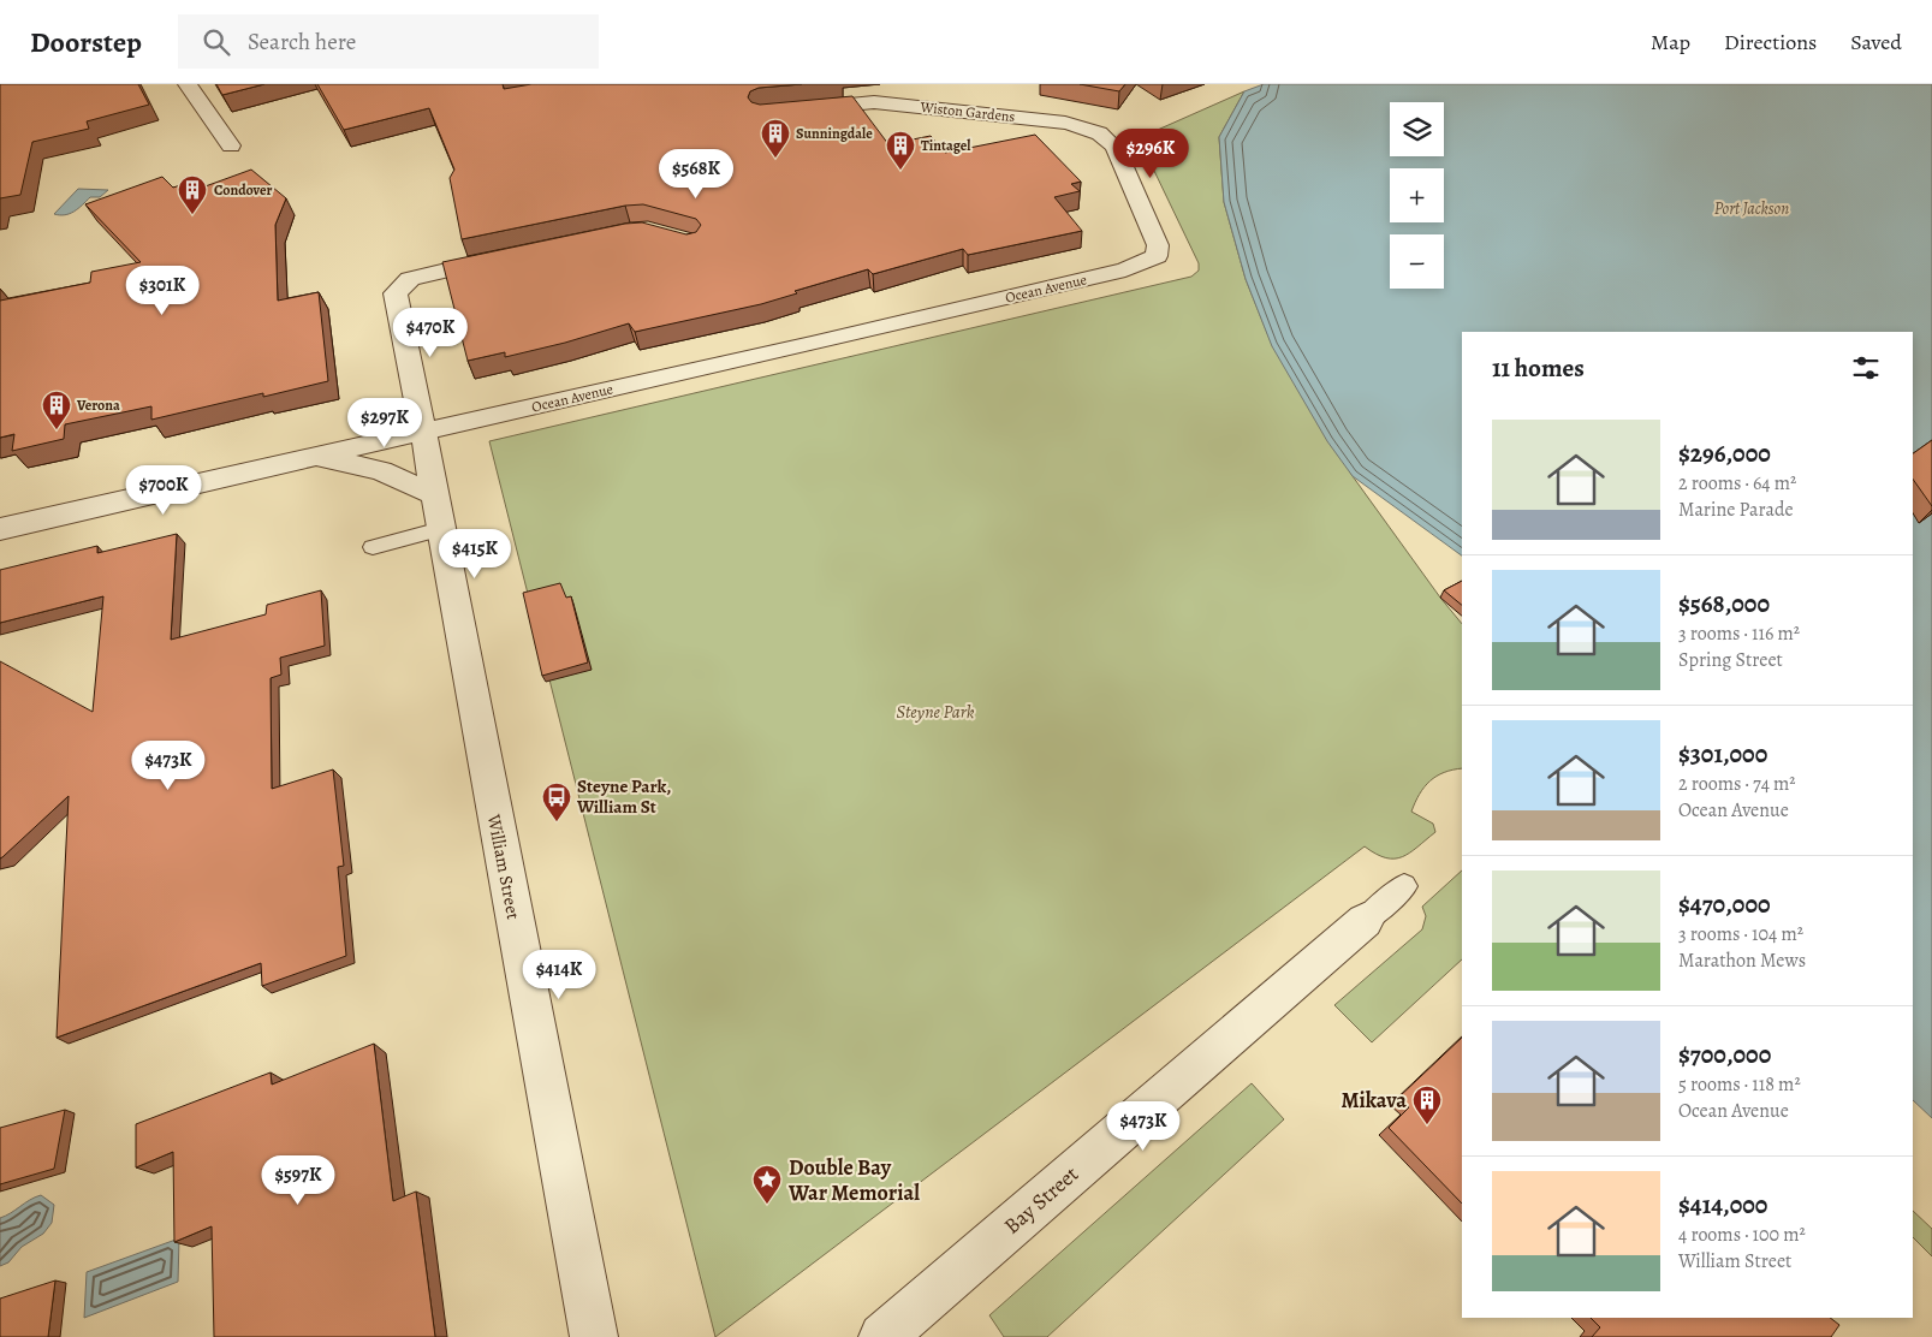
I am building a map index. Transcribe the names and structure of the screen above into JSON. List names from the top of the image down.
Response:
{
  "streets": {
    "street": [
      "Wiston Gardens",
      "Ocean Avenue",
      "William Street",
      "Bay Street"
    ]
  },
  "crossings": [
    ["Wiston Gardens", "Ocean Avenue"],
    ["Ocean Avenue", "William Street"]
  ],
  "water": ["Port Jackson"],
  "parks": ["Steyne Park"],
  "places": {
    "building": [
      "Sunningdale",
      "Tintagel",
      "Condover",
      "Verona",
      "Mikava"
    ],
    "bus stop": ["Steyne Park, William St"],
    "place": ["Double Bay War Memorial"]
  },
  "page": {
    "header": "Doorstep",
    "search": "Search here",
    "nav": ["Map", "Directions", "Saved"],
    "map_buttons": ["+", "−"],
    "price": [
      "$296K",
      "$568K",
      "$301K",
      "$470K",
      "$297K",
      "$700K",
      "$415K",
      "$473K",
      "$414K",
      "$473K",
      "$597K"
    ],
    "heading": "11 homes",
    "list": [
      {
        "name": "$296,000",
        "note": "2 rooms · 64 m² · Marine Parade"
      },
      {
        "name": "$568,000",
        "note": "3 rooms · 116 m² · Spring Street"
      },
      {
        "name": "$301,000",
        "note": "2 rooms · 74 m² · Ocean Avenue"
      },
      {
        "name": "$470,000",
        "note": "3 rooms · 104 m² · Marathon Mews"
      },
      {
        "name": "$700,000",
        "note": "5 rooms · 118 m² · Ocean Avenue"
      },
      {
        "name": "$414,000",
        "note": "4 rooms · 100 m² · William Street"
      }
    ]
  }
}
